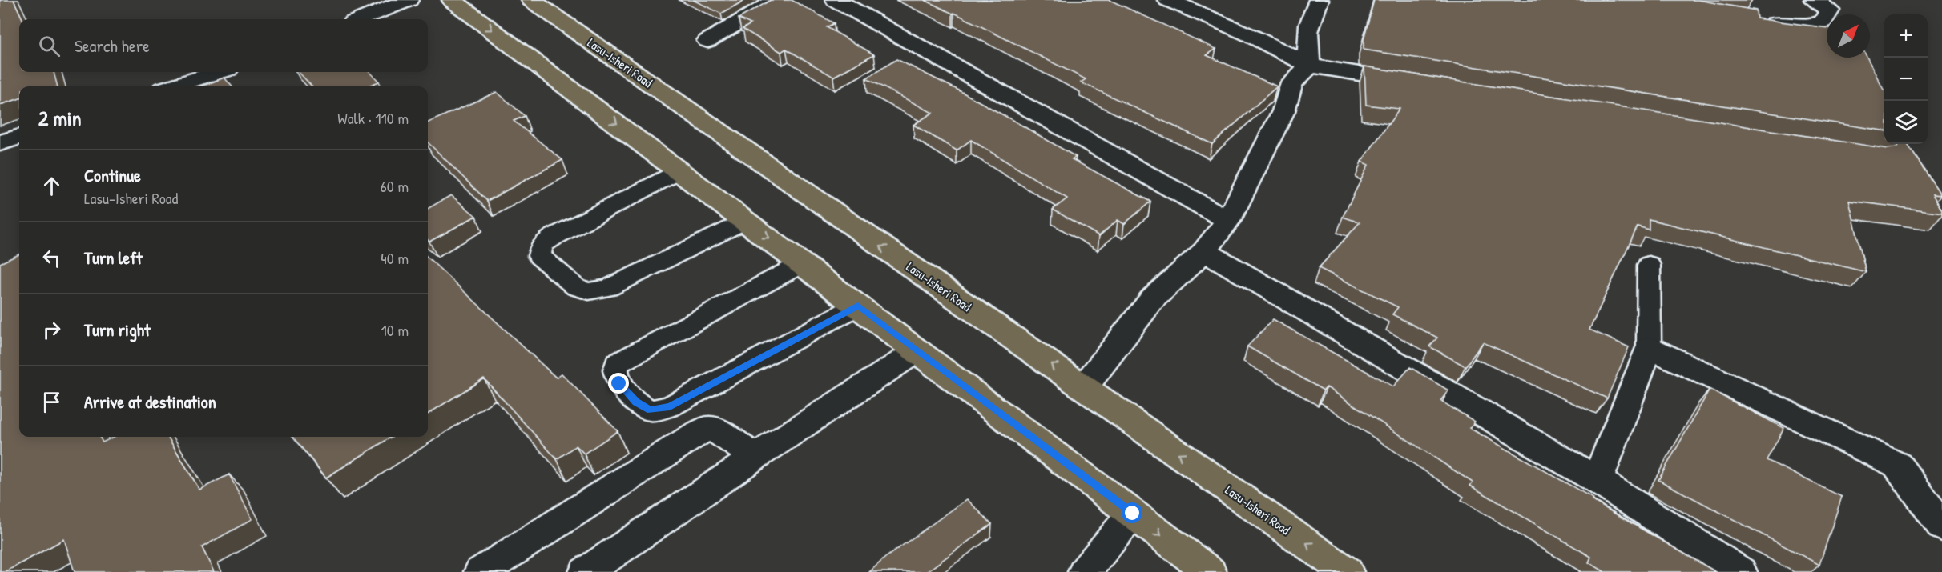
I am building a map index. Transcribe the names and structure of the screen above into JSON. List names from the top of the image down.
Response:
{
  "streets": {
    "main road": ["Lasu-Isheri Road"]
  },
  "north": "top right",
  "page": {
    "map_buttons": ["+", "−"],
    "search": "Search here",
    "heading": ["2 min", "Walk · 110 m"],
    "list": [
      ["Continue", "Lasu-Isheri Road", "60 m"],
      ["Turn left", "40 m"],
      ["Turn right", "10 m"],
      "Arrive at destination"
    ]
  }
}
